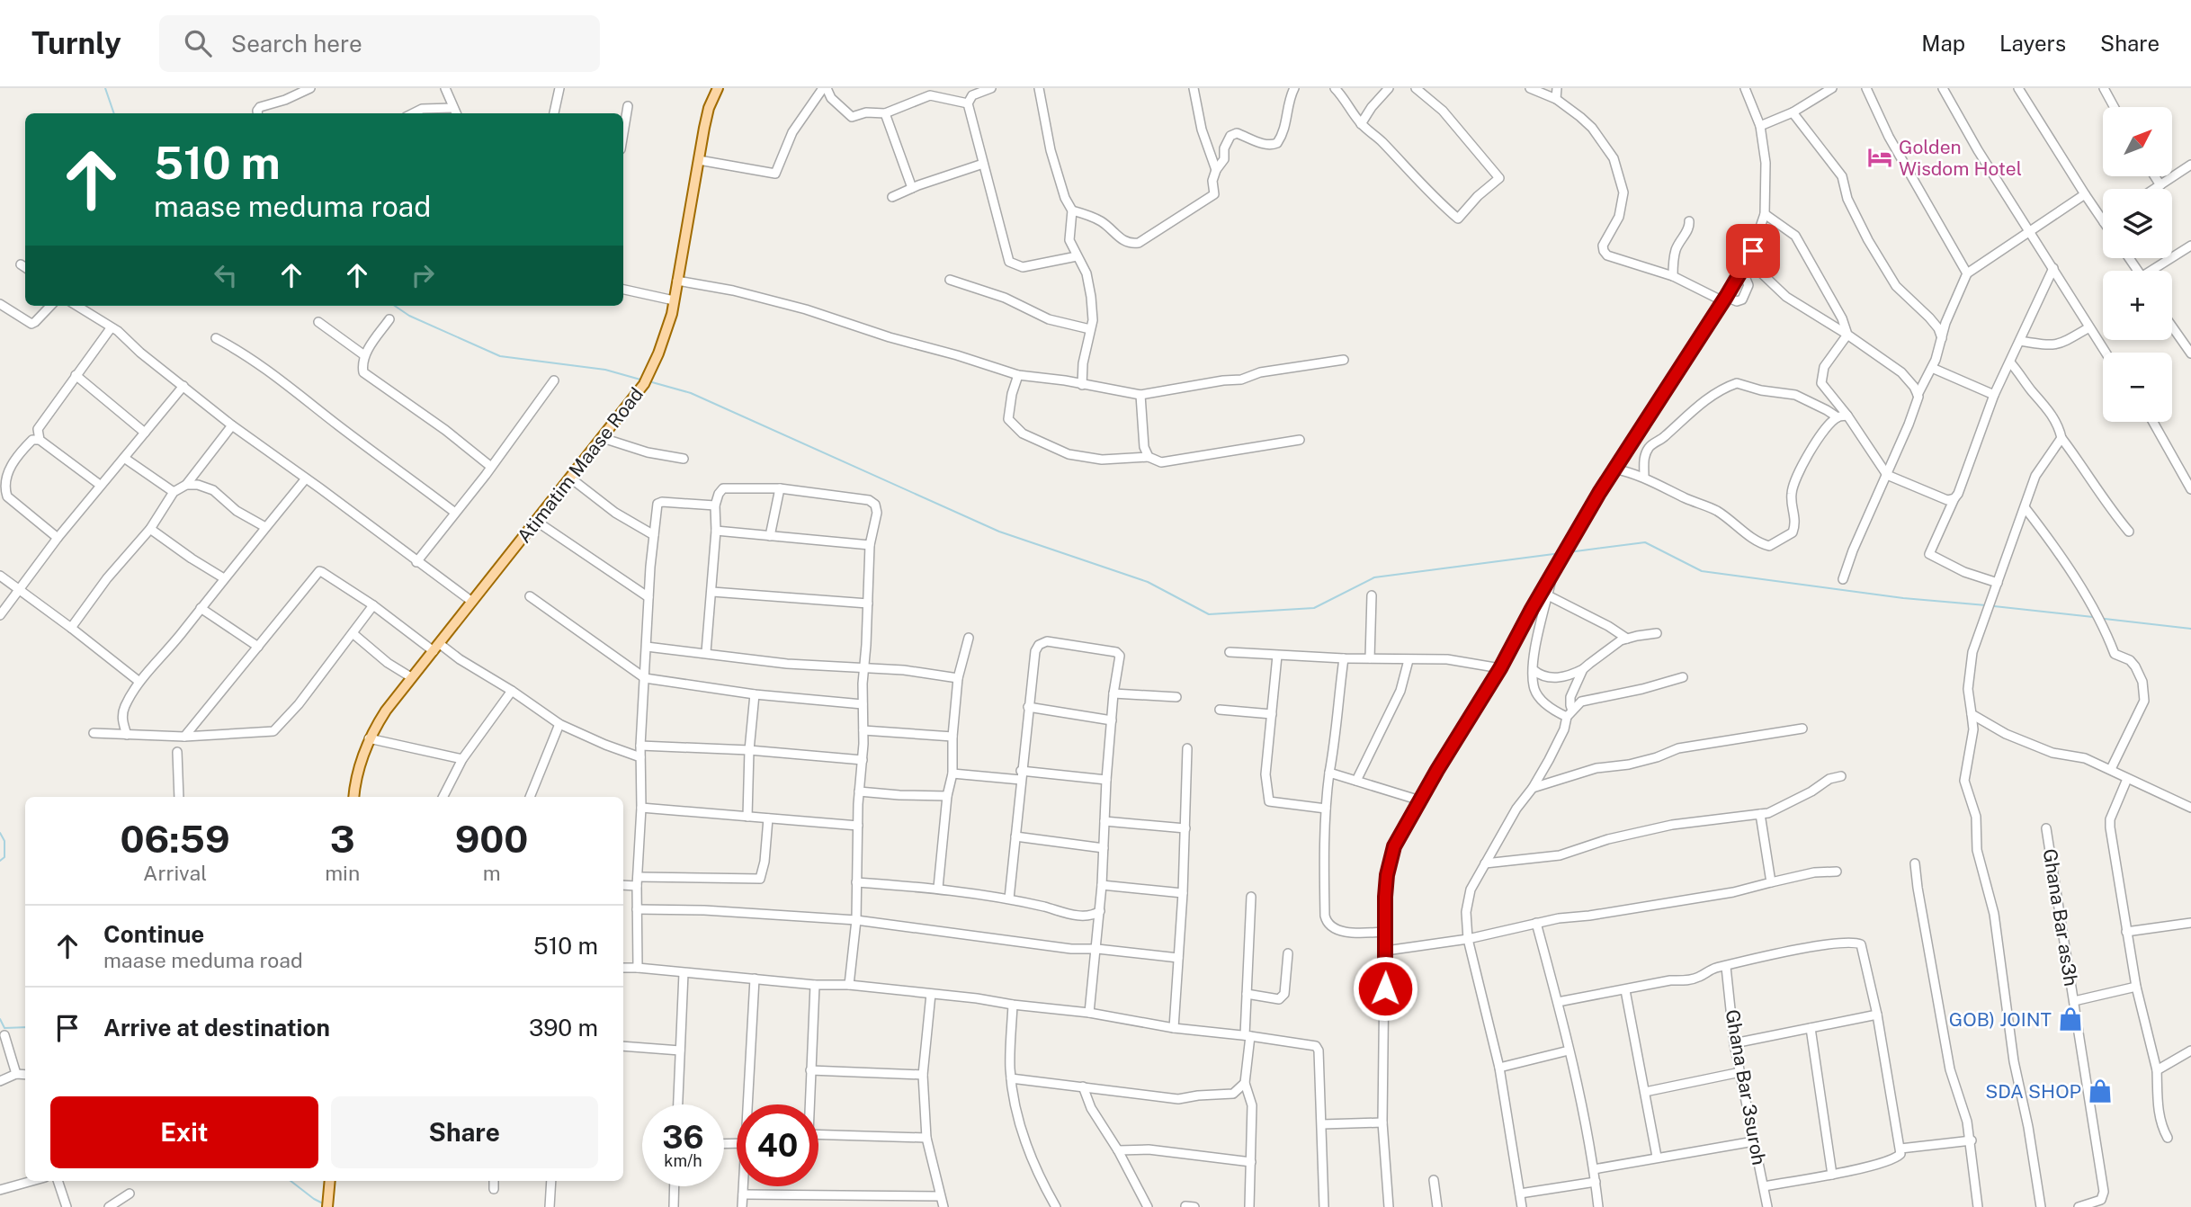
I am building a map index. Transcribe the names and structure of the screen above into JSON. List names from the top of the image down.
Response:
{
  "streets": {
    "main road": ["Atimatim Maase Road"],
    "street": ["Ghana Bar as3h", "Ghana Bar 3suroh"]
  },
  "places": {
    "hotel": ["Golden Wisdom Hotel"],
    "shop": ["GOB) JOINT", "SDA SHOP"]
  },
  "north": "top right",
  "page": {
    "header": "Turnly",
    "search": "Search here",
    "nav": ["Map", "Layers", "Share"],
    "map_buttons": ["+", "−"],
    "turn": ["510 m", "maase meduma road"],
    "eta": [
      "06:59",
      "Arrival",
      "3",
      "min",
      "900",
      "m"
    ],
    "list": [
      {
        "name": "Continue",
        "note": "maase meduma road",
        "value": "510 m"
      },
      {
        "name": "Arrive at destination",
        "value": "390 m"
      }
    ],
    "buttons": ["Exit", "Share"],
    "speed": "36 km/h",
    "limit": "40"
  }
}
